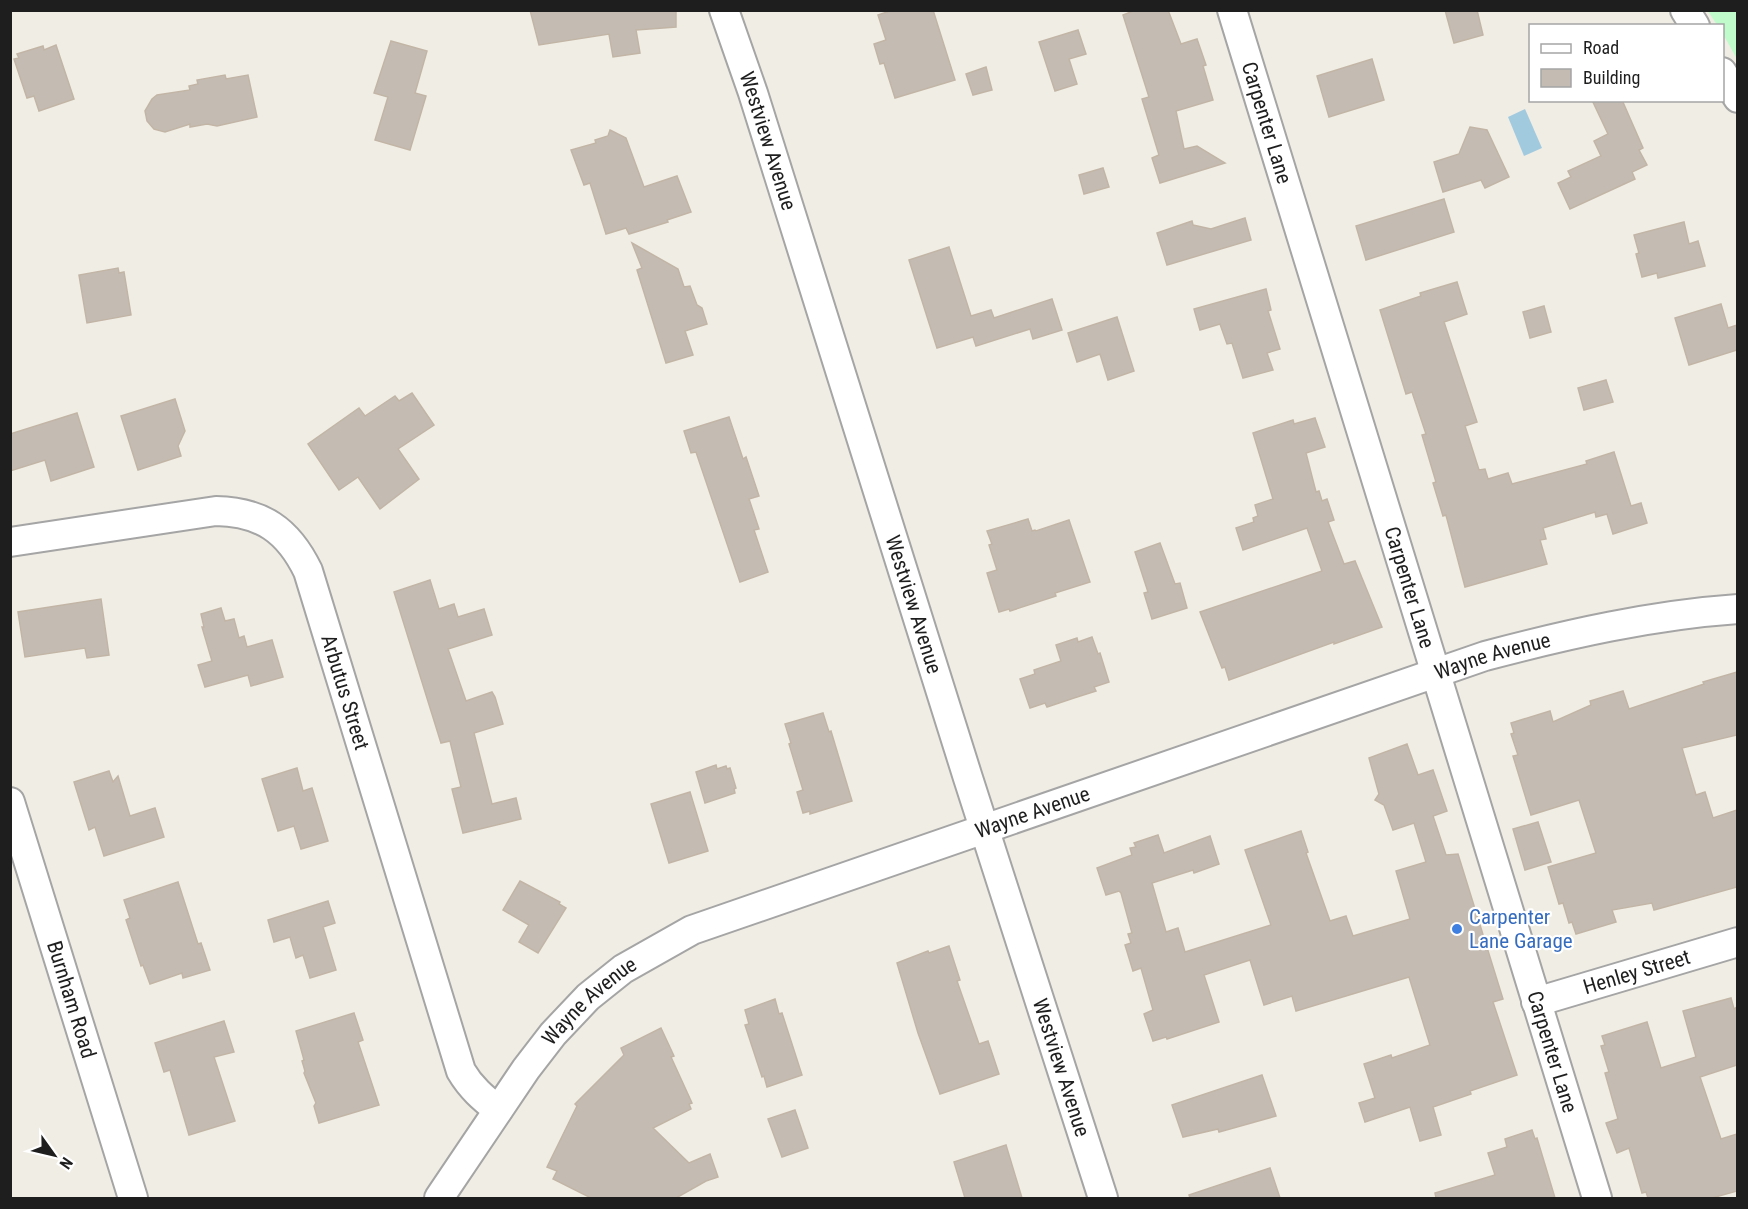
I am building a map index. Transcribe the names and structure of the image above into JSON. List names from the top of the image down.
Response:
{
  "streets": {
    "street": [
      "Carpenter Lane",
      "Westview Avenue",
      "Wayne Avenue",
      "Arbutus Street",
      "Henley Street",
      "Burnham Road"
    ]
  },
  "crossings": [
    ["Carpenter Lane", "Wayne Avenue"],
    ["Carpenter Lane", "Henley Street"],
    ["Westview Avenue", "Wayne Avenue"],
    ["Wayne Avenue", "Arbutus Street"]
  ],
  "places": ["Carpenter Lane Garage"],
  "legend": ["Road", "Building"],
  "north": "bottom right"
}
